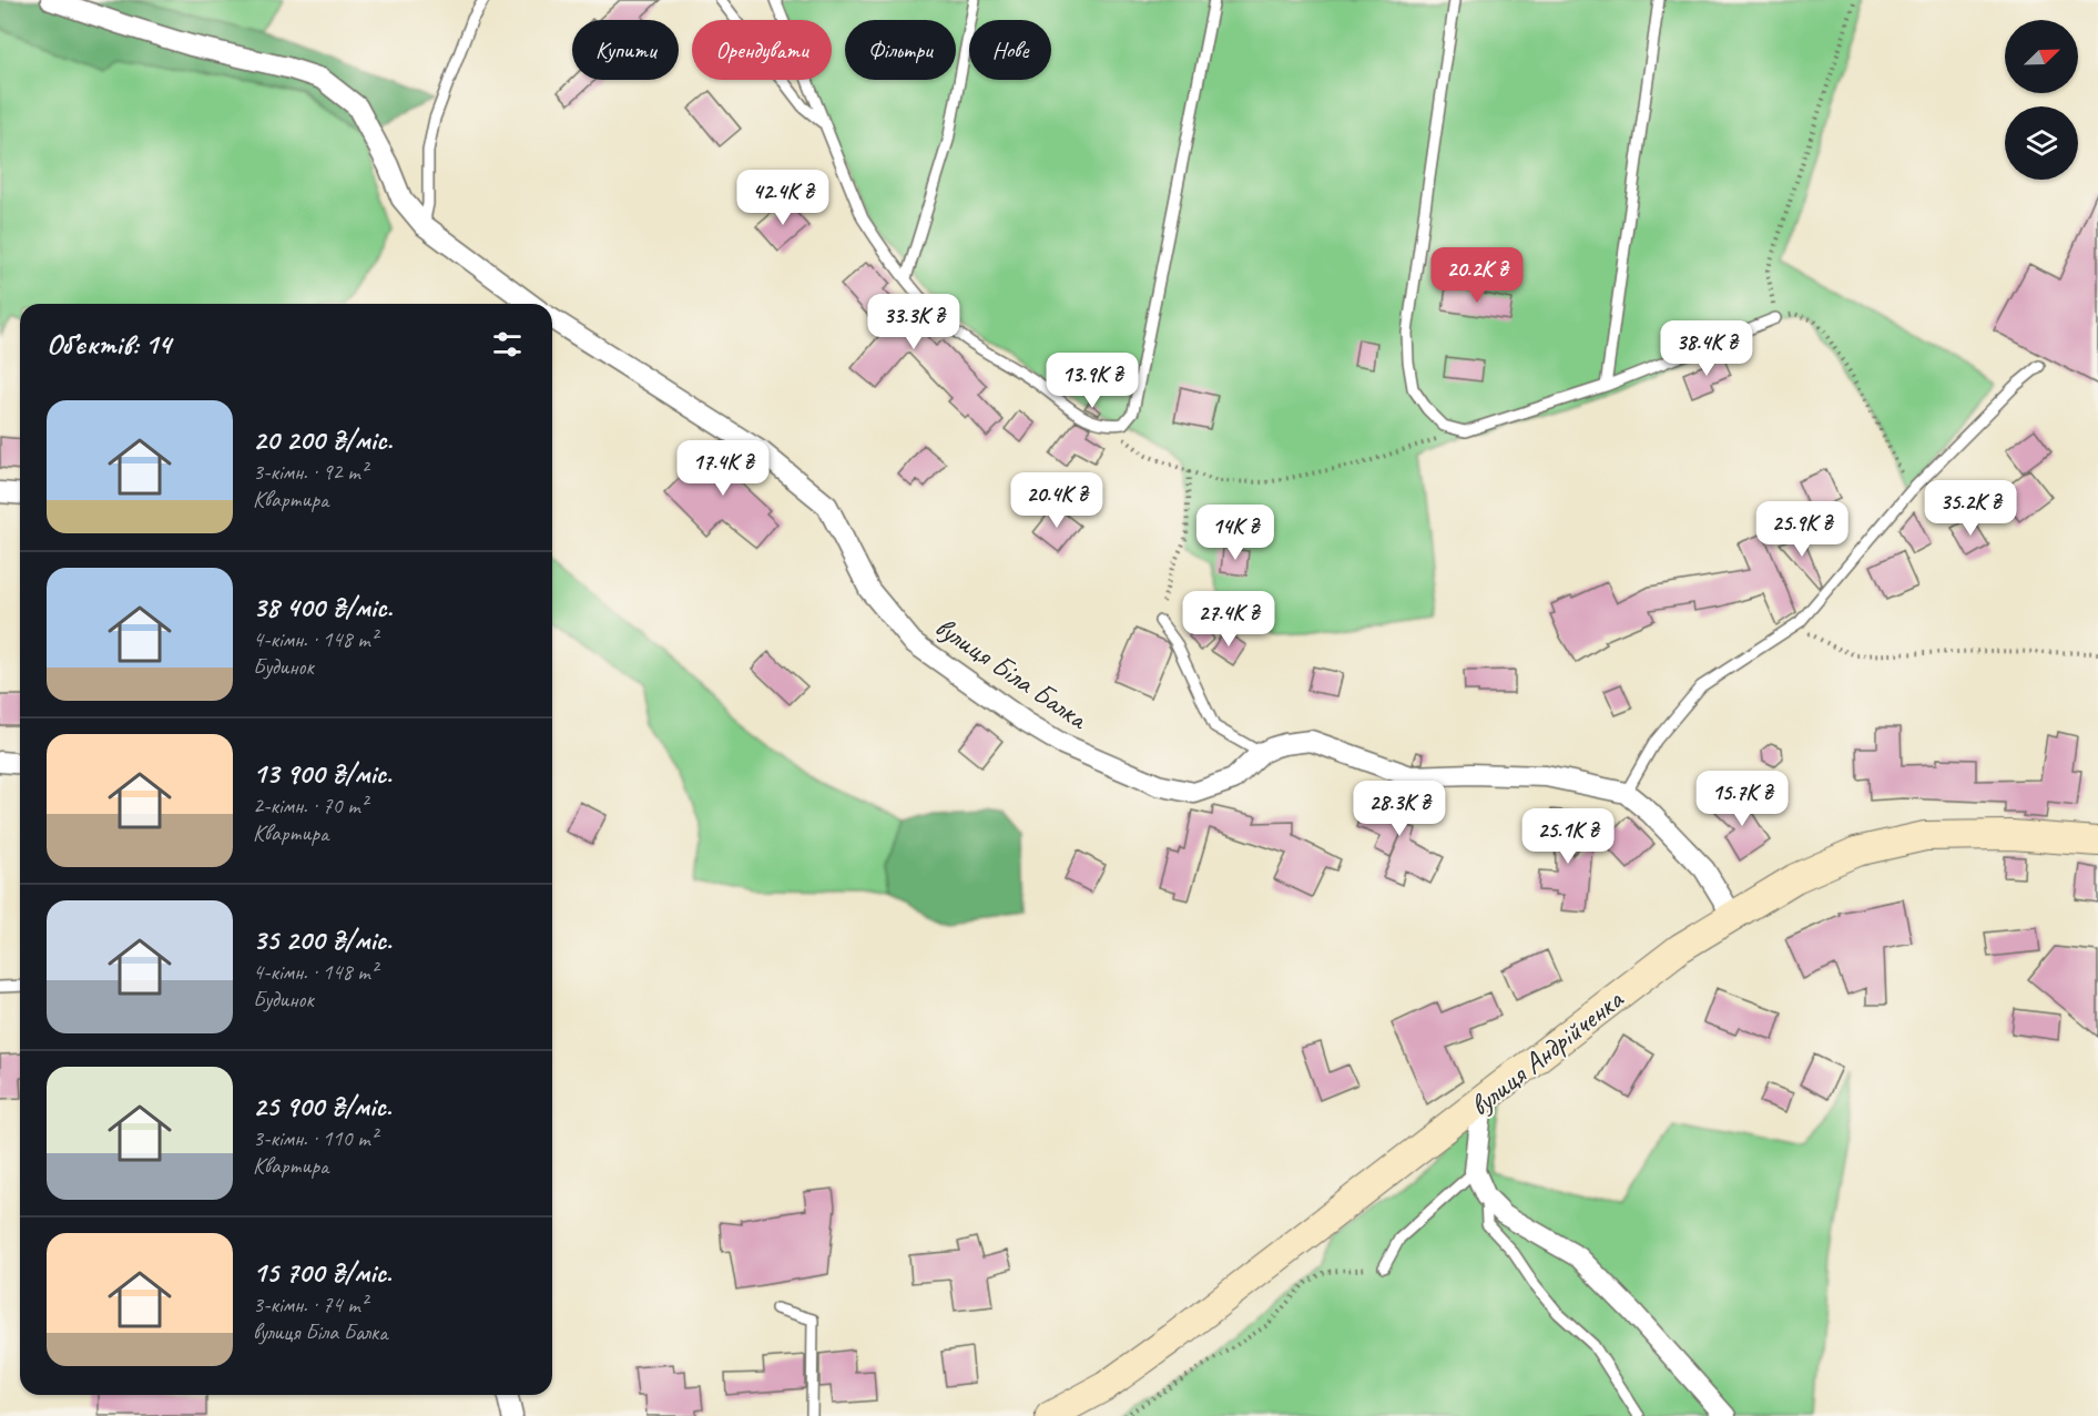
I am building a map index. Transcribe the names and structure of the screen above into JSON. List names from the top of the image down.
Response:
{
  "streets": {
    "street": ["вулиця Біла Балка", "вулиця Андрійченка"]
  },
  "crossings": [
    ["вулиця Біла Балка", "вулиця Андрійченка"]
  ],
  "north": "top right",
  "page": {
    "chip": [
      "Купити",
      "Орендувати",
      "Фільтри",
      "Нове"
    ],
    "price": [
      "42.4K ₴",
      "20.2K ₴",
      "33.3K ₴",
      "38.4K ₴",
      "13.9K ₴",
      "17.4K ₴",
      "20.4K ₴",
      "35.2K ₴",
      "25.9K ₴",
      "14K ₴",
      "27.4K ₴",
      "15.7K ₴",
      "28.3K ₴",
      "25.1K ₴"
    ],
    "heading": "Об’єктів: 14",
    "list": [
      {
        "name": "20 200 ₴/міс.",
        "note": "3-кімн. · 92 m² · Квартира"
      },
      {
        "name": "38 400 ₴/міс.",
        "note": "4-кімн. · 148 m² · Будинок"
      },
      {
        "name": "13 900 ₴/міс.",
        "note": "2-кімн. · 70 m² · Квартира"
      },
      {
        "name": "35 200 ₴/міс.",
        "note": "4-кімн. · 148 m² · Будинок"
      },
      {
        "name": "25 900 ₴/міс.",
        "note": "3-кімн. · 110 m² · Квартира"
      },
      {
        "name": "15 700 ₴/міс.",
        "note": "3-кімн. · 74 m² · вулиця Біла Балка"
      }
    ]
  }
}
